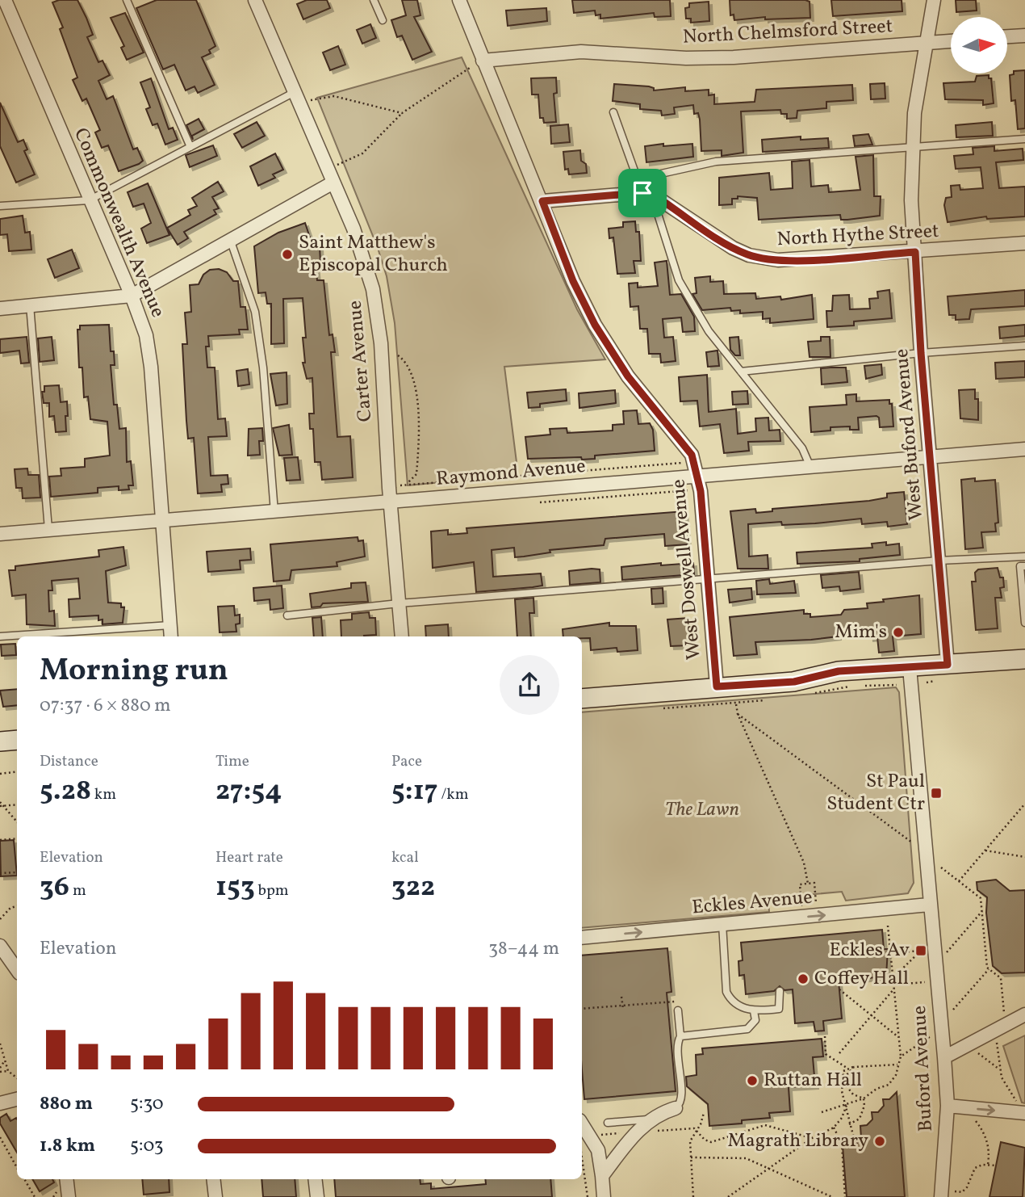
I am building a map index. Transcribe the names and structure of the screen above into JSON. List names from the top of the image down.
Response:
{
  "streets": {
    "street": [
      "North Chelmsford Street",
      "Commonwealth Avenue",
      "North Hythe Street",
      "Carter Avenue",
      "West Buford Avenue",
      "Raymond Avenue",
      "West Doswell Avenue",
      "Eckles Avenue",
      "Buford Avenue"
    ]
  },
  "crossings": [
    ["North Chelmsford Street", "West Buford Avenue"],
    ["North Chelmsford Street", "West Doswell Avenue"],
    ["Commonwealth Avenue", "Raymond Avenue"],
    ["North Hythe Street", "West Buford Avenue"],
    ["Carter Avenue", "Raymond Avenue"],
    ["West Buford Avenue", "Raymond Avenue"],
    ["Raymond Avenue", "West Doswell Avenue"],
    ["Eckles Avenue", "Buford Avenue"]
  ],
  "one_way": ["Eckles Avenue"],
  "parks": ["The Lawn"],
  "places": {
    "other": [
      "Saint Matthew's Episcopal Church",
      "Mim's",
      "Coffey Hall",
      "Ruttan Hall",
      "Magrath Library"
    ],
    "transit": ["St Paul Student Ctr", "Eckles Av"]
  },
  "north": "right",
  "page": {
    "heading": ["Morning run", "07:37 · 6 × 880 m"],
    "stats": [
      ["Distance", "5.28 km"],
      ["Time", "27:54"],
      ["Pace", "5:17 /km"],
      ["Elevation", "36 m"],
      ["Heart rate", "153 bpm"],
      ["kcal", "322"]
    ],
    "chart": ["Elevation", "38–44 m"],
    "list": [
      {
        "name": "880 m",
        "note": "5:30"
      },
      {
        "name": "1.8 km",
        "note": "5:03"
      }
    ]
  }
}
